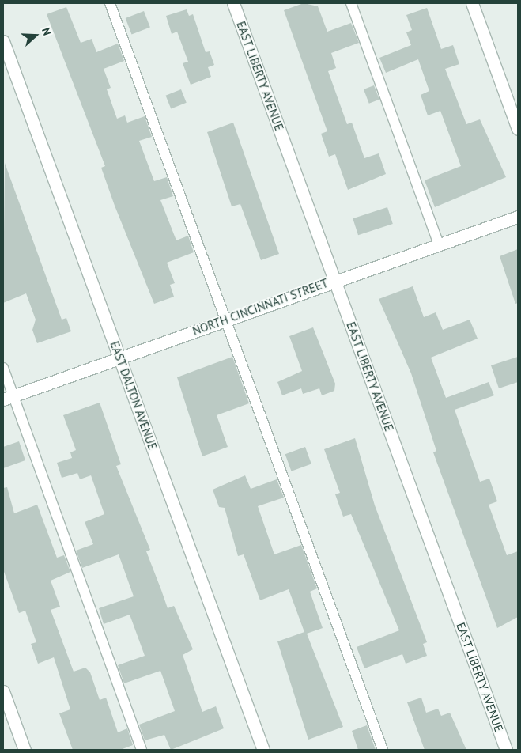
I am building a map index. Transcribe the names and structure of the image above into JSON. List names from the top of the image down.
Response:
{
  "streets": {
    "street": ["EAST LIBERTY AVENUE", "NORTH CINCINNATI STREET", "EAST DALTON AVENUE"]
  },
  "crossings": [
    ["EAST LIBERTY AVENUE", "NORTH CINCINNATI STREET"],
    ["NORTH CINCINNATI STREET", "EAST DALTON AVENUE"]
  ],
  "north": "right"
}
